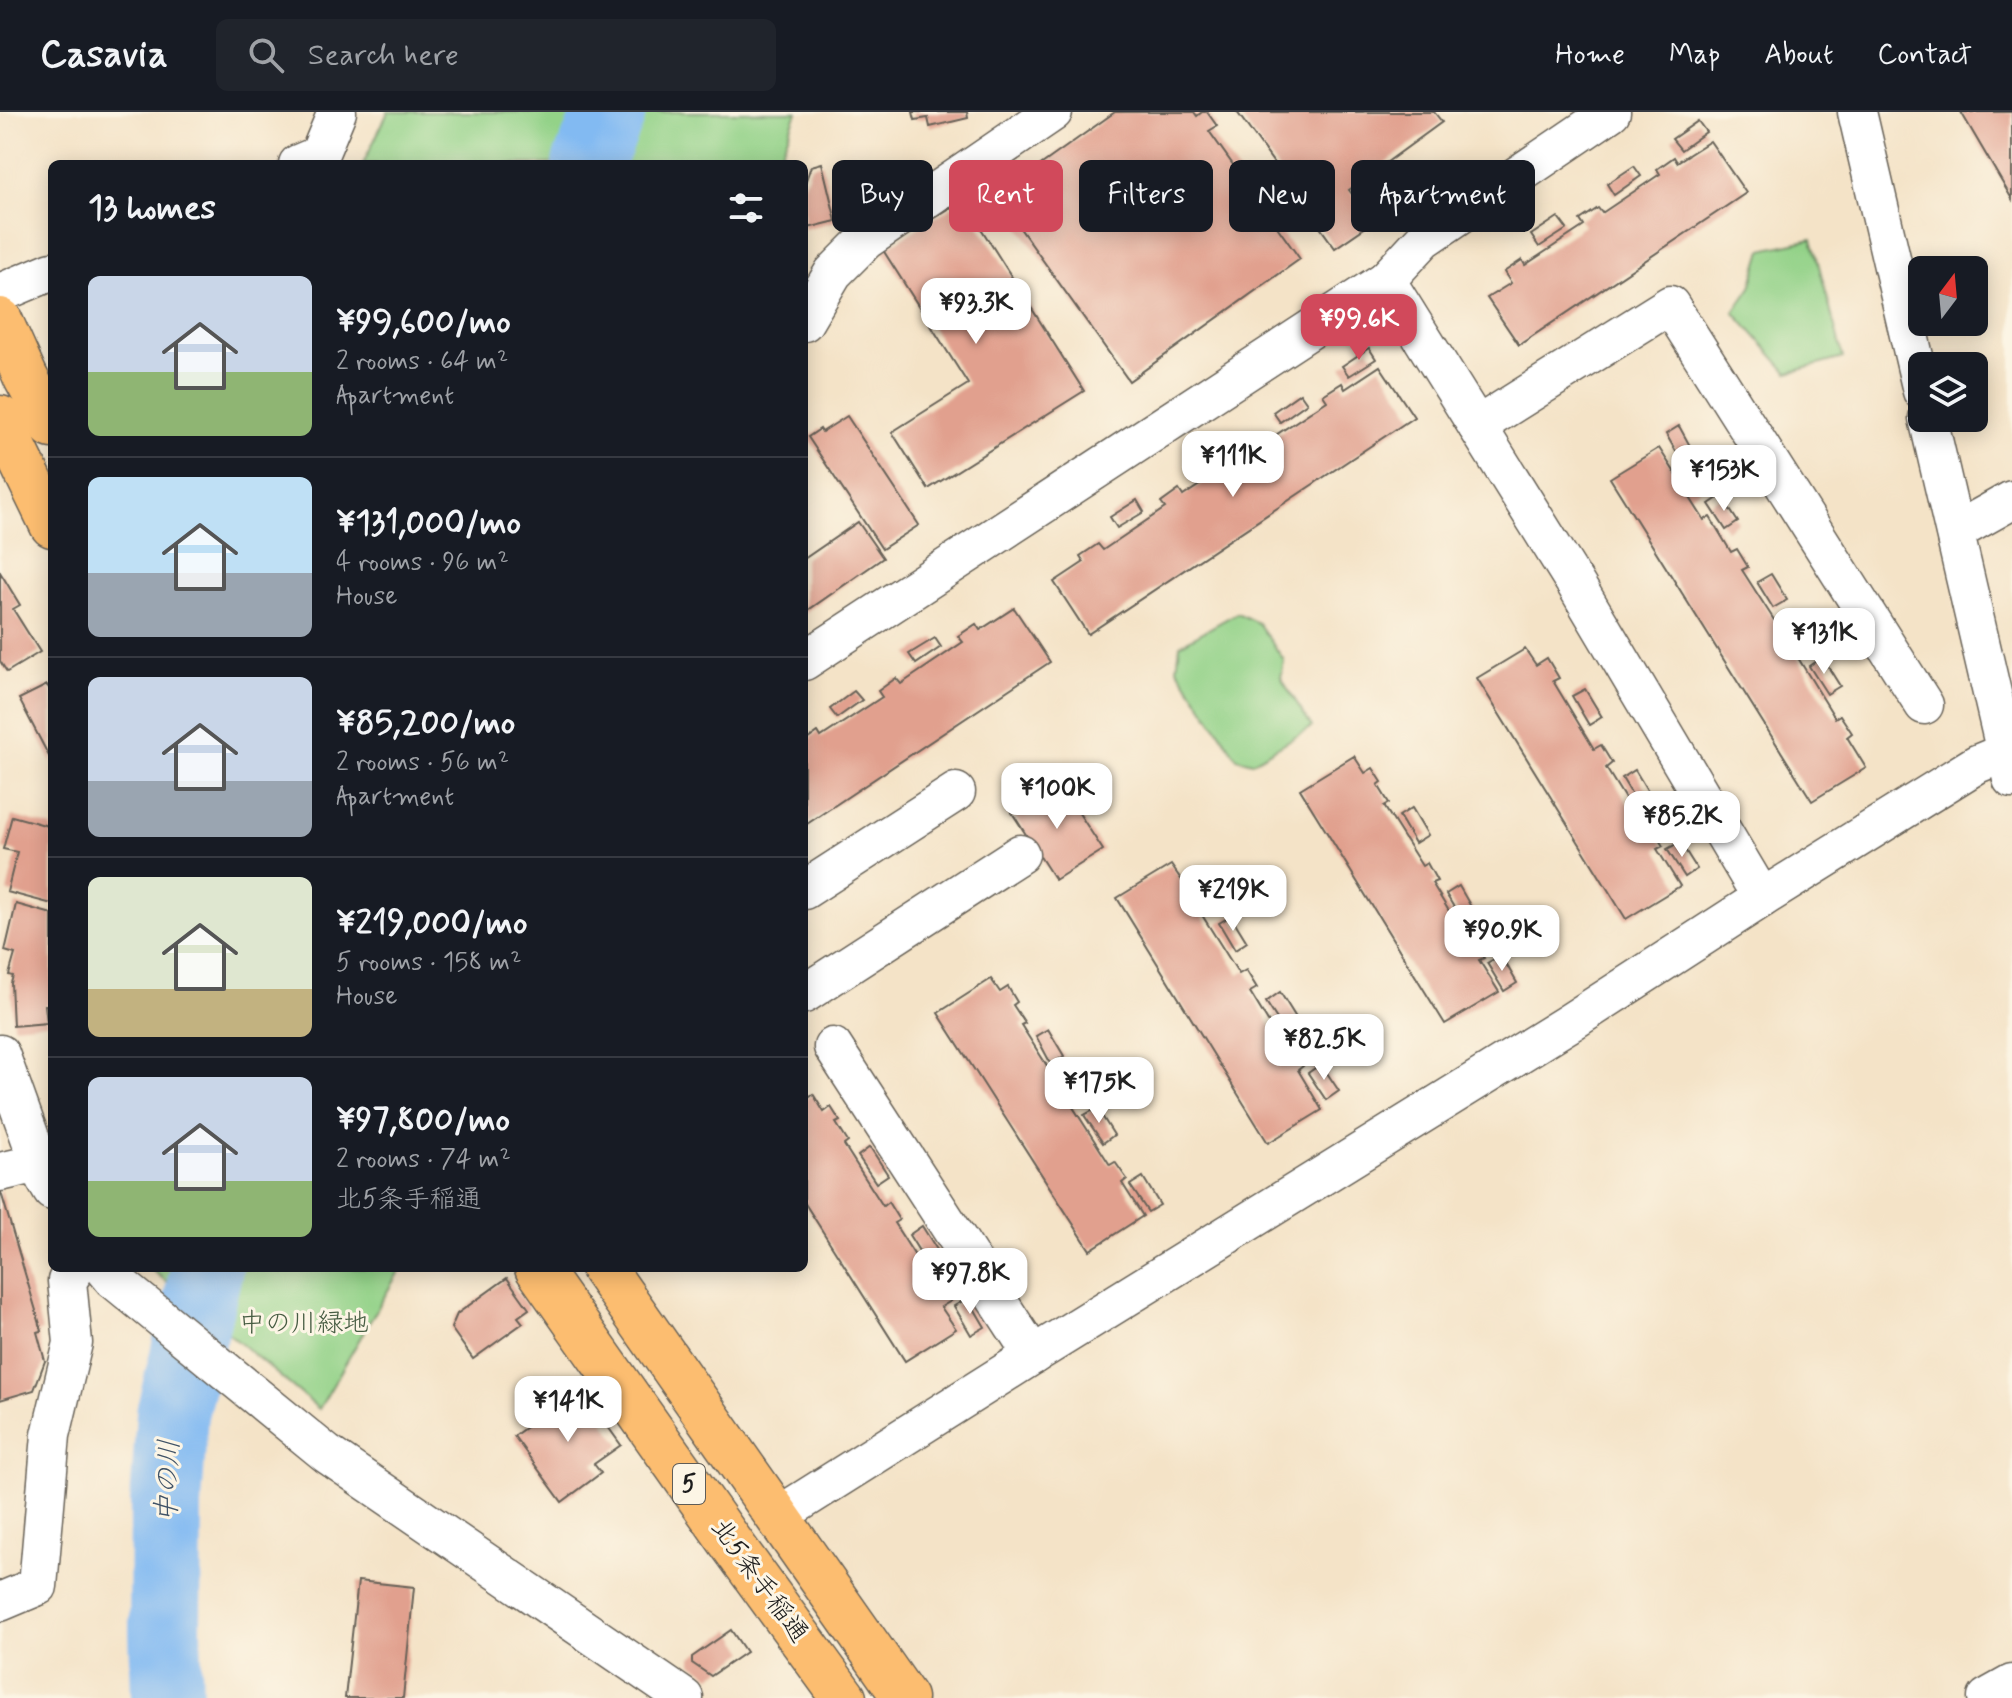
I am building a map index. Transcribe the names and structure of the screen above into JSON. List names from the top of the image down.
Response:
{
  "streets": {
    "highway": ["5", "北5条手稲通"]
  },
  "water": ["中の川"],
  "parks": ["中の川緑地"],
  "north": "top",
  "page": {
    "header": "Casavia",
    "search": "Search here",
    "nav": [
      "Home",
      "Map",
      "About",
      "Contact"
    ],
    "chip": [
      "Buy",
      "Rent",
      "Filters",
      "New",
      "Apartment"
    ],
    "heading": "13 homes",
    "list": [
      {
        "name": "¥99,600/mo",
        "note": "2 rooms · 64 m² · Apartment"
      },
      {
        "name": "¥131,000/mo",
        "note": "4 rooms · 96 m² · House"
      },
      {
        "name": "¥85,200/mo",
        "note": "2 rooms · 56 m² · Apartment"
      },
      {
        "name": "¥219,000/mo",
        "note": "5 rooms · 158 m² · House"
      },
      {
        "name": "¥97,800/mo",
        "note": "2 rooms · 74 m² · 北5条手稲通"
      }
    ],
    "price": [
      "¥93.3K",
      "¥99.6K",
      "¥111K",
      "¥153K",
      "¥131K",
      "¥100K",
      "¥85.2K",
      "¥219K",
      "¥90.9K",
      "¥82.5K",
      "¥175K",
      "¥97.8K",
      "¥141K"
    ]
  }
}
